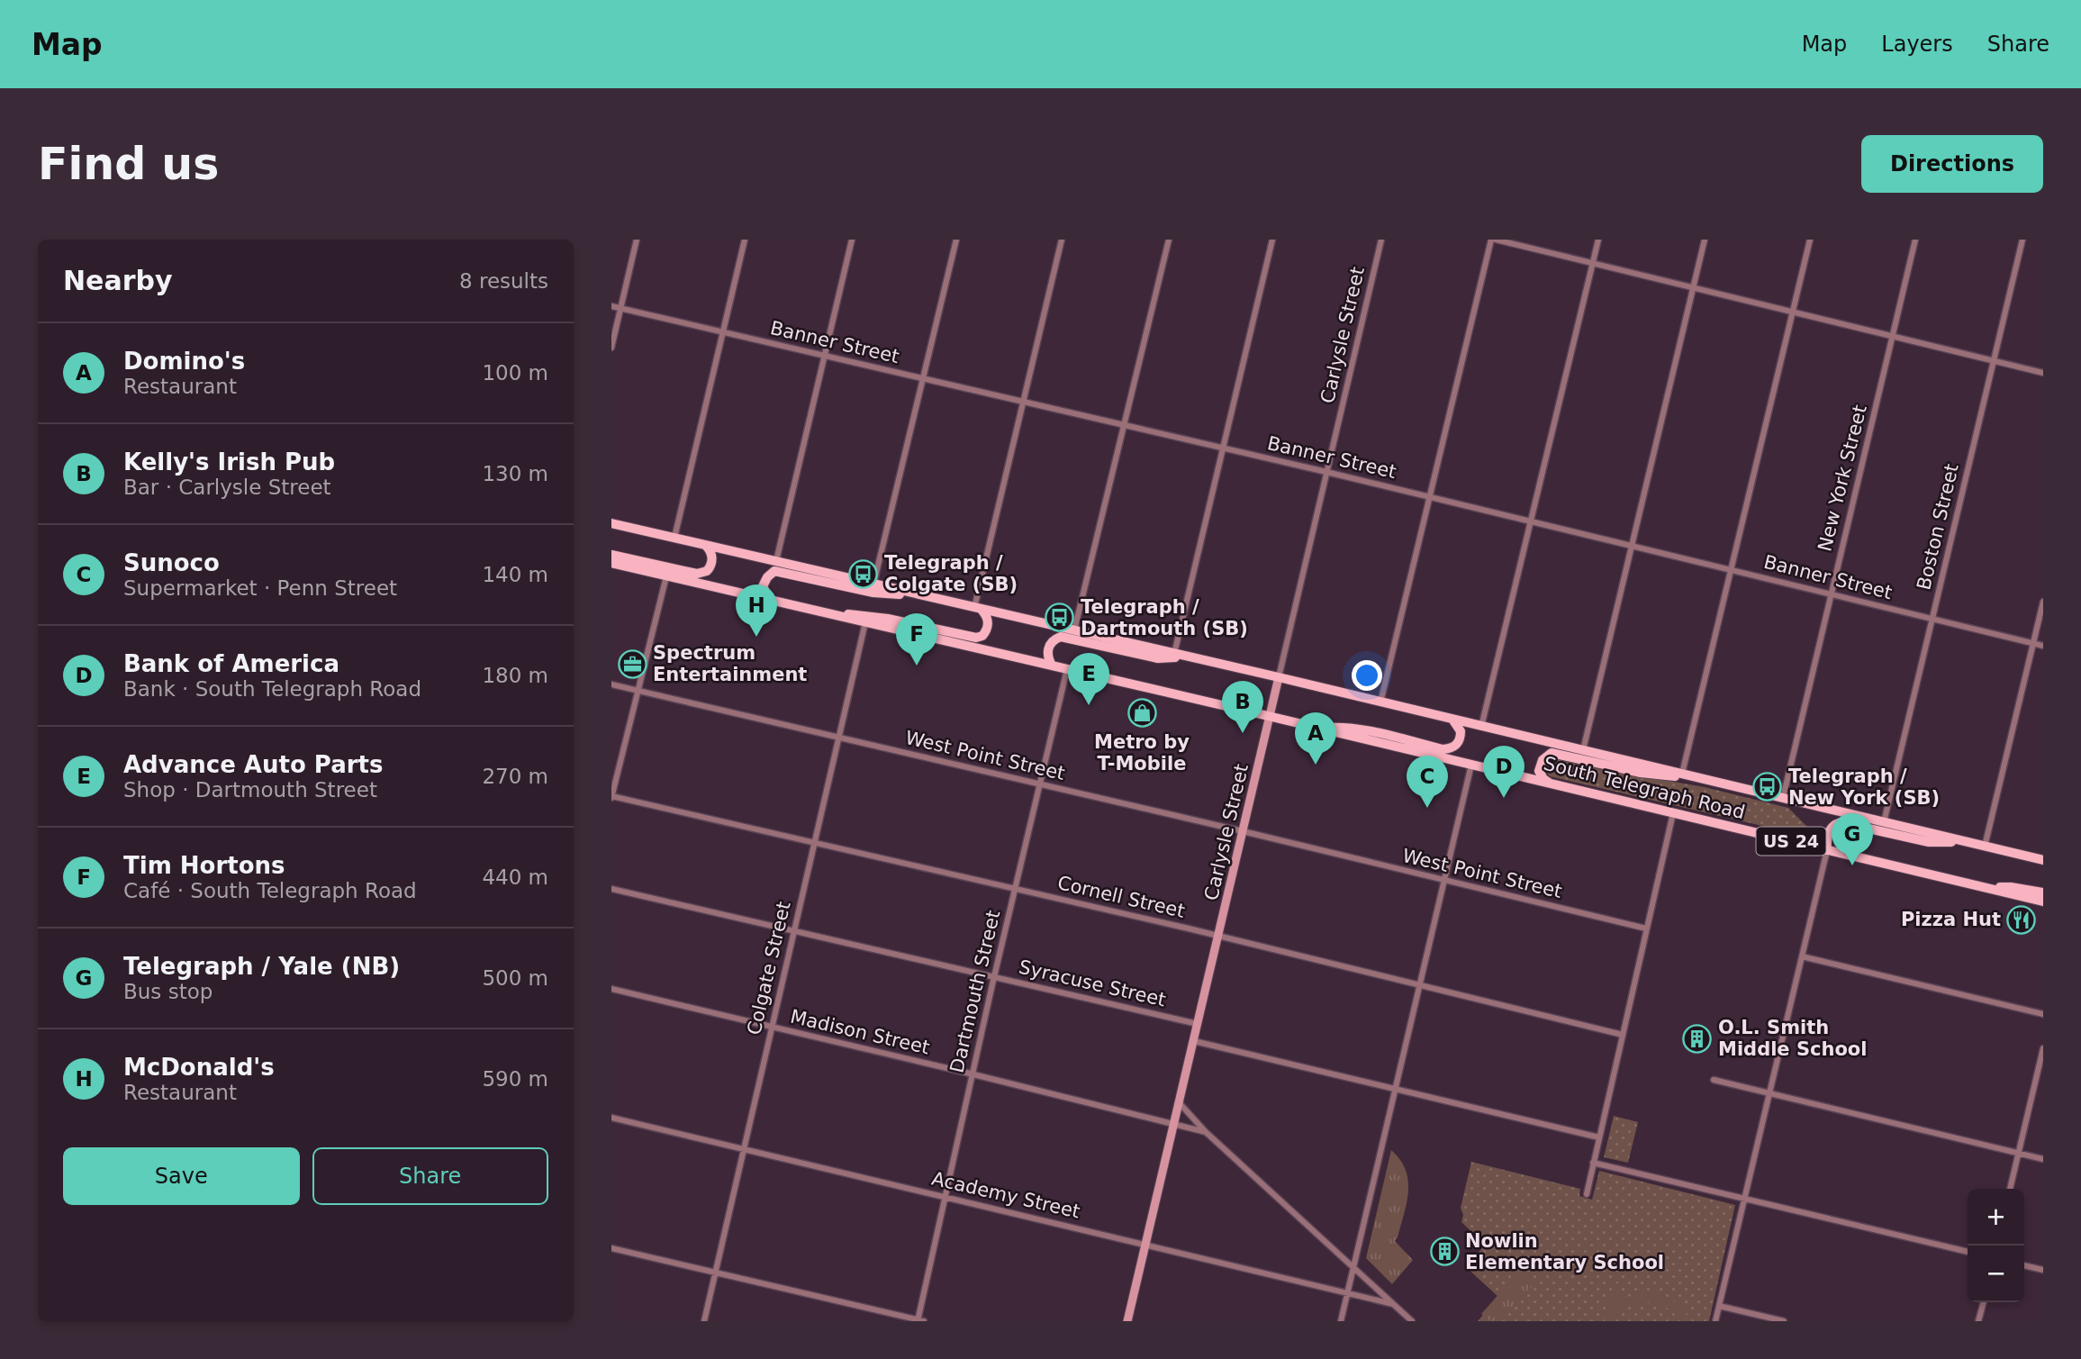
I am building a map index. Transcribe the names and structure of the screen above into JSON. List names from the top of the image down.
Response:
{
  "streets": {
    "main road": ["South Telegraph Road", "US 24"],
    "street": [
      "Carlysle Street",
      "Banner Street",
      "New York Street",
      "Boston Street",
      "West Point Street",
      "Cornell Street",
      "Colgate Street",
      "Syracuse Street",
      "Dartmouth Street",
      "Madison Street",
      "Academy Street"
    ]
  },
  "crossings": [
    ["Carlysle Street", "Banner Street"],
    ["Carlysle Street", "West Point Street"],
    ["Carlysle Street", "South Telegraph Road"],
    ["Carlysle Street", "Cornell Street"],
    ["Carlysle Street", "Syracuse Street"],
    ["Carlysle Street", "Madison Street"],
    ["Carlysle Street", "Academy Street"],
    ["Banner Street", "New York Street"],
    ["Banner Street", "Boston Street"],
    ["New York Street", "South Telegraph Road"],
    ["Boston Street", "South Telegraph Road"],
    ["West Point Street", "Colgate Street"],
    ["West Point Street", "Dartmouth Street"],
    ["South Telegraph Road", "Colgate Street"],
    ["South Telegraph Road", "Dartmouth Street"],
    ["Cornell Street", "Colgate Street"],
    ["Cornell Street", "Dartmouth Street"],
    ["Colgate Street", "Syracuse Street"],
    ["Colgate Street", "Madison Street"],
    ["Colgate Street", "Academy Street"],
    ["Syracuse Street", "Dartmouth Street"],
    ["Dartmouth Street", "Madison Street"],
    ["Dartmouth Street", "Academy Street"]
  ],
  "places": {
    "bus stop": ["Telegraph / Colgate (SB)", "Telegraph / Dartmouth (SB)", "Telegraph / New York (SB)"],
    "office": ["Spectrum Entertainment"],
    "shop": ["Metro by T-Mobile"],
    "restaurant": ["Pizza Hut"],
    "building": ["O.L. Smith Middle School", "Nowlin Elementary School"]
  },
  "page": {
    "header": "Map",
    "nav": ["Map", "Layers", "Share"],
    "buttons": [
      "Directions",
      ["Save", "Share"]
    ],
    "title": "Find us",
    "heading": ["Nearby", "8 results"],
    "list": [
      {
        "mark": "A",
        "name": "Domino's",
        "note": "Restaurant",
        "value": "100 m"
      },
      {
        "mark": "B",
        "name": "Kelly's Irish Pub",
        "note": "Bar · Carlysle Street",
        "value": "130 m"
      },
      {
        "mark": "C",
        "name": "Sunoco",
        "note": "Supermarket · Penn Street",
        "value": "140 m"
      },
      {
        "mark": "D",
        "name": "Bank of America",
        "note": "Bank · South Telegraph Road",
        "value": "180 m"
      },
      {
        "mark": "E",
        "name": "Advance Auto Parts",
        "note": "Shop · Dartmouth Street",
        "value": "270 m"
      },
      {
        "mark": "F",
        "name": "Tim Hortons",
        "note": "Café · South Telegraph Road",
        "value": "440 m"
      },
      {
        "mark": "G",
        "name": "Telegraph / Yale (NB)",
        "note": "Bus stop",
        "value": "500 m"
      },
      {
        "mark": "H",
        "name": "McDonald's",
        "note": "Restaurant",
        "value": "590 m"
      }
    ],
    "pins": [
      "H",
      "F",
      "E",
      "B",
      "A",
      "D",
      "C",
      "G"
    ],
    "map_buttons": ["+", "−"]
  }
}
